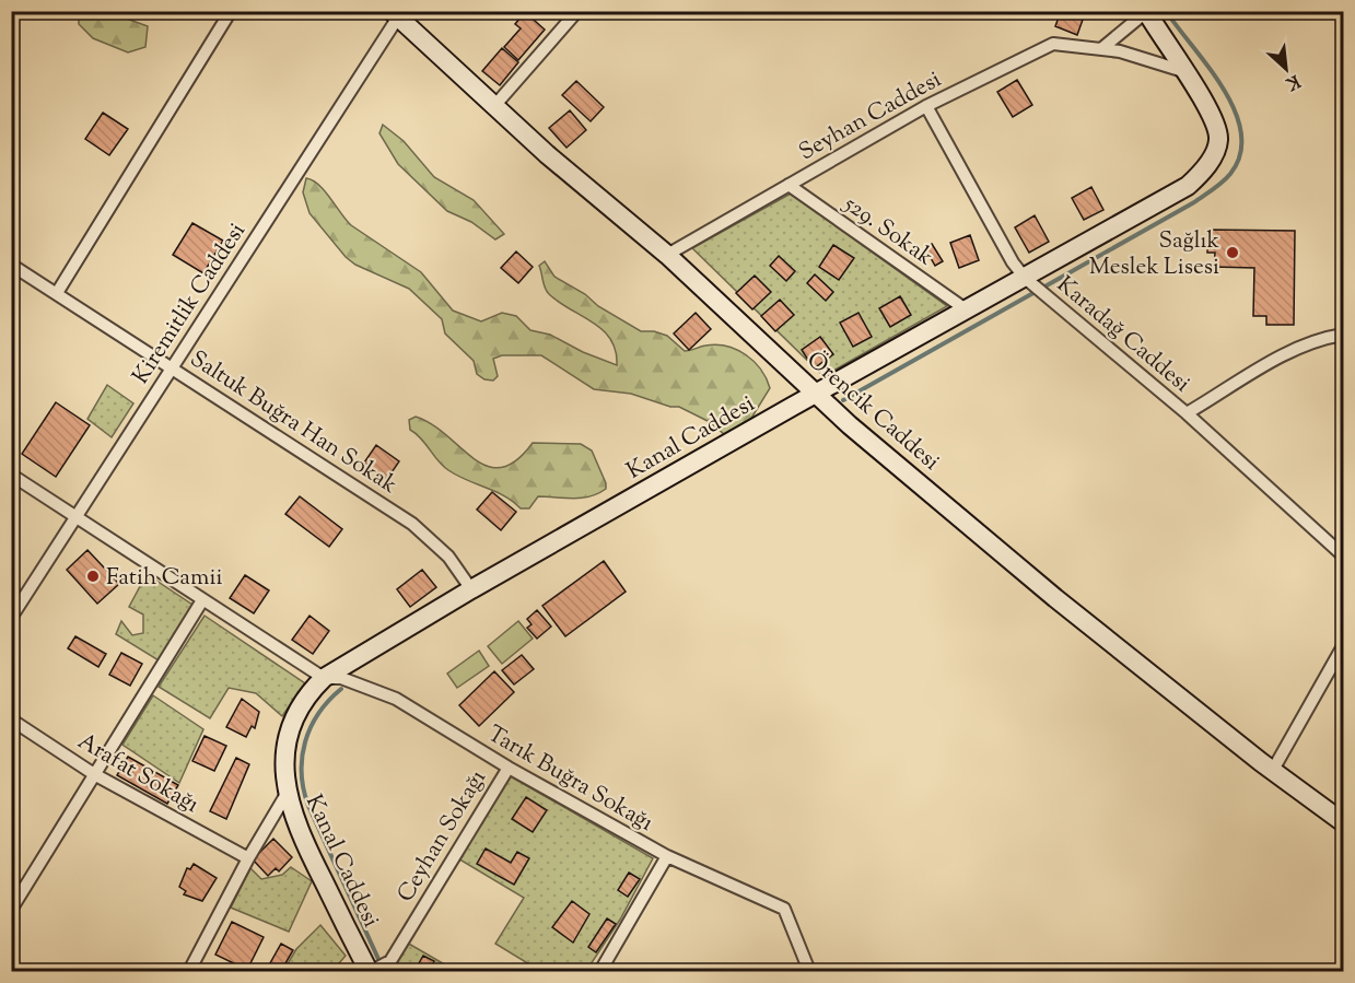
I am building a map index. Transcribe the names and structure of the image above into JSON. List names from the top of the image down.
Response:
{
  "streets": {
    "street": [
      "Seyhan Caddesi",
      "529. Sokak",
      "Kiremitlik Caddesi",
      "Karadağ Caddesi",
      "Örencik Caddesi",
      "Saltuk Buğra Han Sokak",
      "Kanal Caddesi",
      "Arafat Sokağı",
      "Tarık Buğra Sokağı",
      "Ceyhan Sokağı"
    ]
  },
  "crossings": [
    ["Seyhan Caddesi", "529. Sokak"],
    ["Seyhan Caddesi", "Karadağ Caddesi"],
    ["Seyhan Caddesi", "Örencik Caddesi"],
    ["Seyhan Caddesi", "Kanal Caddesi"],
    ["529. Sokak", "Kanal Caddesi"],
    ["Kiremitlik Caddesi", "Örencik Caddesi"],
    ["Kiremitlik Caddesi", "Saltuk Buğra Han Sokak"],
    ["Kiremitlik Caddesi", "Tarık Buğra Sokağı"],
    ["Karadağ Caddesi", "Kanal Caddesi"],
    ["Örencik Caddesi", "Kanal Caddesi"],
    ["Saltuk Buğra Han Sokak", "Kanal Caddesi"],
    ["Kanal Caddesi", "Tarık Buğra Sokağı"],
    ["Kanal Caddesi", "Ceyhan Sokağı"],
    ["Tarık Buğra Sokağı", "Ceyhan Sokağı"]
  ],
  "places": ["Sağlık Meslek Lisesi", "Fatih Camii"],
  "north": "bottom right"
}
